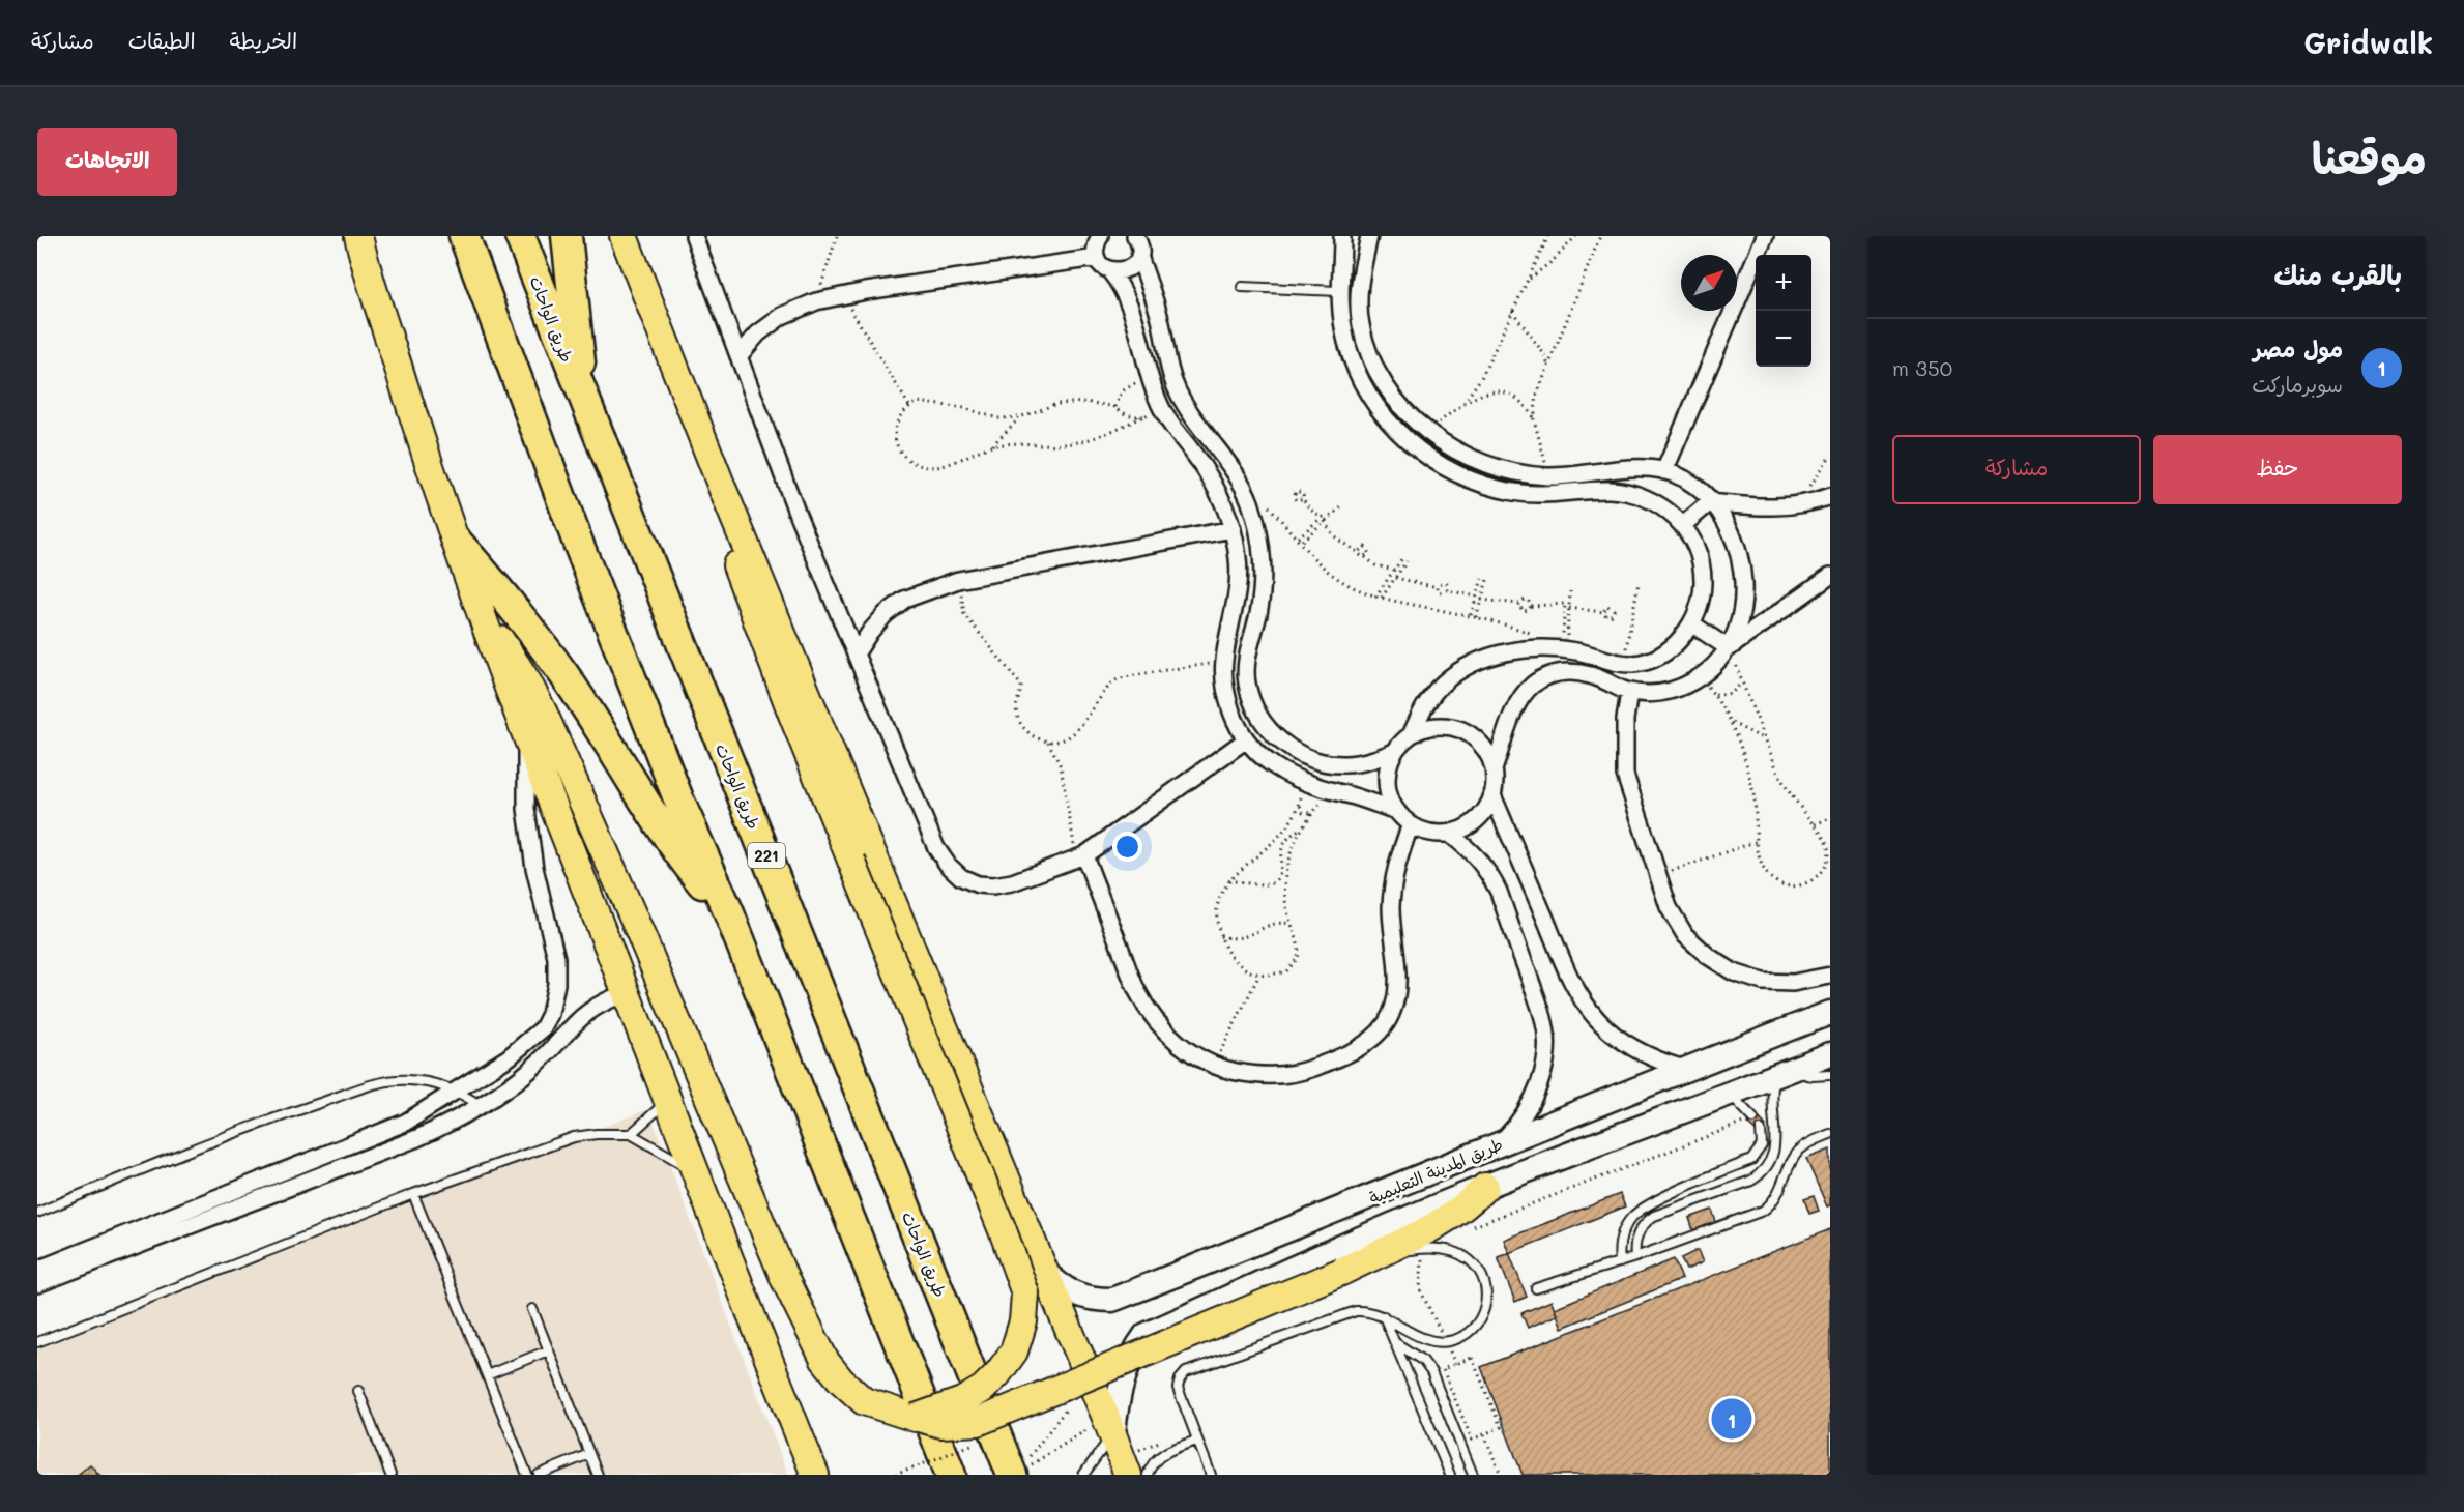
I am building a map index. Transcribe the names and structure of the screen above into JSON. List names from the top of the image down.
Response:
{
  "streets": {
    "highway": ["طريق الواحات", "221"],
    "street": ["طريق المدينة التعليمية"]
  },
  "north": "top right",
  "page": {
    "header": "Gridwalk",
    "nav": ["الخريطة", "الطبقات", "مشاركة"],
    "title": "موقعنا",
    "buttons": [
      "الاتجاهات",
      ["حفظ", "مشاركة"]
    ],
    "heading": "بالقرب منك",
    "map_buttons": ["+", "−"],
    "list": [
      {
        "mark": "1",
        "name": "مول مصر",
        "note": "سوبرماركت",
        "value": "350 m"
      }
    ],
    "pins": "1"
  }
}
